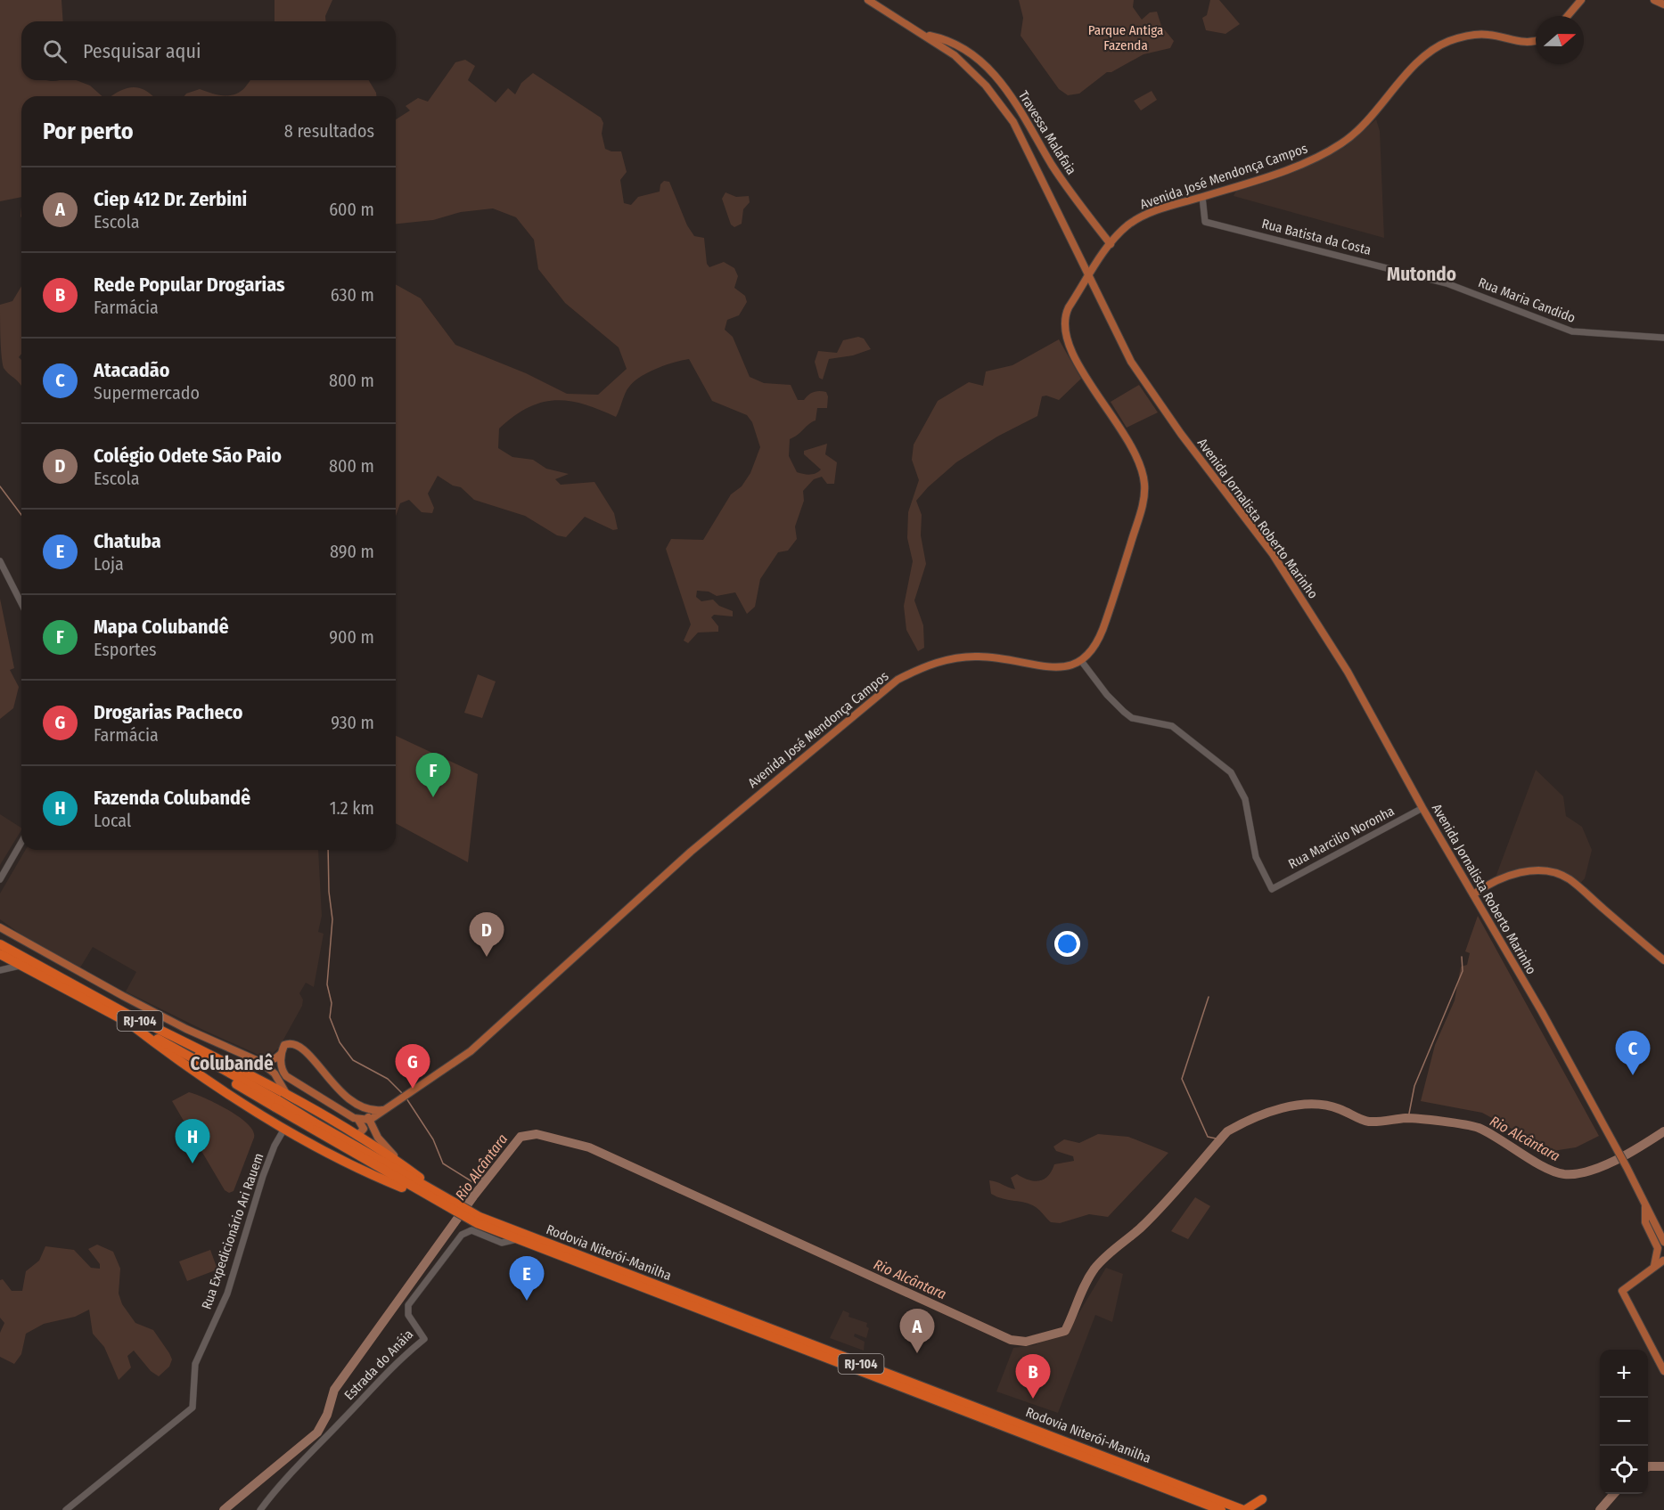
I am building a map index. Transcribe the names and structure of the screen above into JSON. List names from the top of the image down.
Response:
{
  "streets": {
    "highway": ["RJ-104", "Rodovia Niterói-Manilha"],
    "main road": [
      "Travessa Malafaia",
      "Avenida José Mendonça Campos",
      "Avenida Jornalista Roberto Marinho",
      "Rua Expedicionário Ari Rauem"
    ],
    "street": [
      "Rua Batista da Costa",
      "Rua Maria Candido",
      "Rua Marcilio Noronha",
      "Estrada do Anáia"
    ]
  },
  "crossings": [
    ["Travessa Malafaia", "Avenida José Mendonça Campos"],
    ["Travessa Malafaia", "Avenida Jornalista Roberto Marinho"],
    ["Avenida José Mendonça Campos", "Rua Batista da Costa"],
    ["Avenida José Mendonça Campos", "Avenida Jornalista Roberto Marinho"],
    ["Avenida José Mendonça Campos", "Rua Marcilio Noronha"],
    ["Rua Batista da Costa", "Rua Maria Candido"],
    ["Avenida Jornalista Roberto Marinho", "Rua Marcilio Noronha"],
    ["Rodovia Niterói-Manilha", "Estrada do Anáia"]
  ],
  "districts": ["Mutondo", "Colubandê"],
  "water": ["Rio Alcântara"],
  "parks": ["Parque Antiga Fazenda"],
  "north": "right",
  "page": {
    "search": "Pesquisar aqui",
    "heading": ["Por perto", "8 resultados"],
    "list": [
      {
        "mark": "A",
        "name": "Ciep 412 Dr. Zerbini",
        "note": "Escola",
        "value": "600 m"
      },
      {
        "mark": "B",
        "name": "Rede Popular Drogarias",
        "note": "Farmácia",
        "value": "630 m"
      },
      {
        "mark": "C",
        "name": "Atacadão",
        "note": "Supermercado",
        "value": "800 m"
      },
      {
        "mark": "D",
        "name": "Colégio Odete São Paio",
        "note": "Escola",
        "value": "800 m"
      },
      {
        "mark": "E",
        "name": "Chatuba",
        "note": "Loja",
        "value": "890 m"
      },
      {
        "mark": "F",
        "name": "Mapa Colubandê",
        "note": "Esportes",
        "value": "900 m"
      },
      {
        "mark": "G",
        "name": "Drogarias Pacheco",
        "note": "Farmácia",
        "value": "930 m"
      },
      {
        "mark": "H",
        "name": "Fazenda Colubandê",
        "note": "Local",
        "value": "1.2 km"
      }
    ],
    "pins": [
      "F",
      "D",
      "C",
      "G",
      "H",
      "E",
      "A",
      "B"
    ],
    "map_buttons": ["+", "−"]
  }
}
